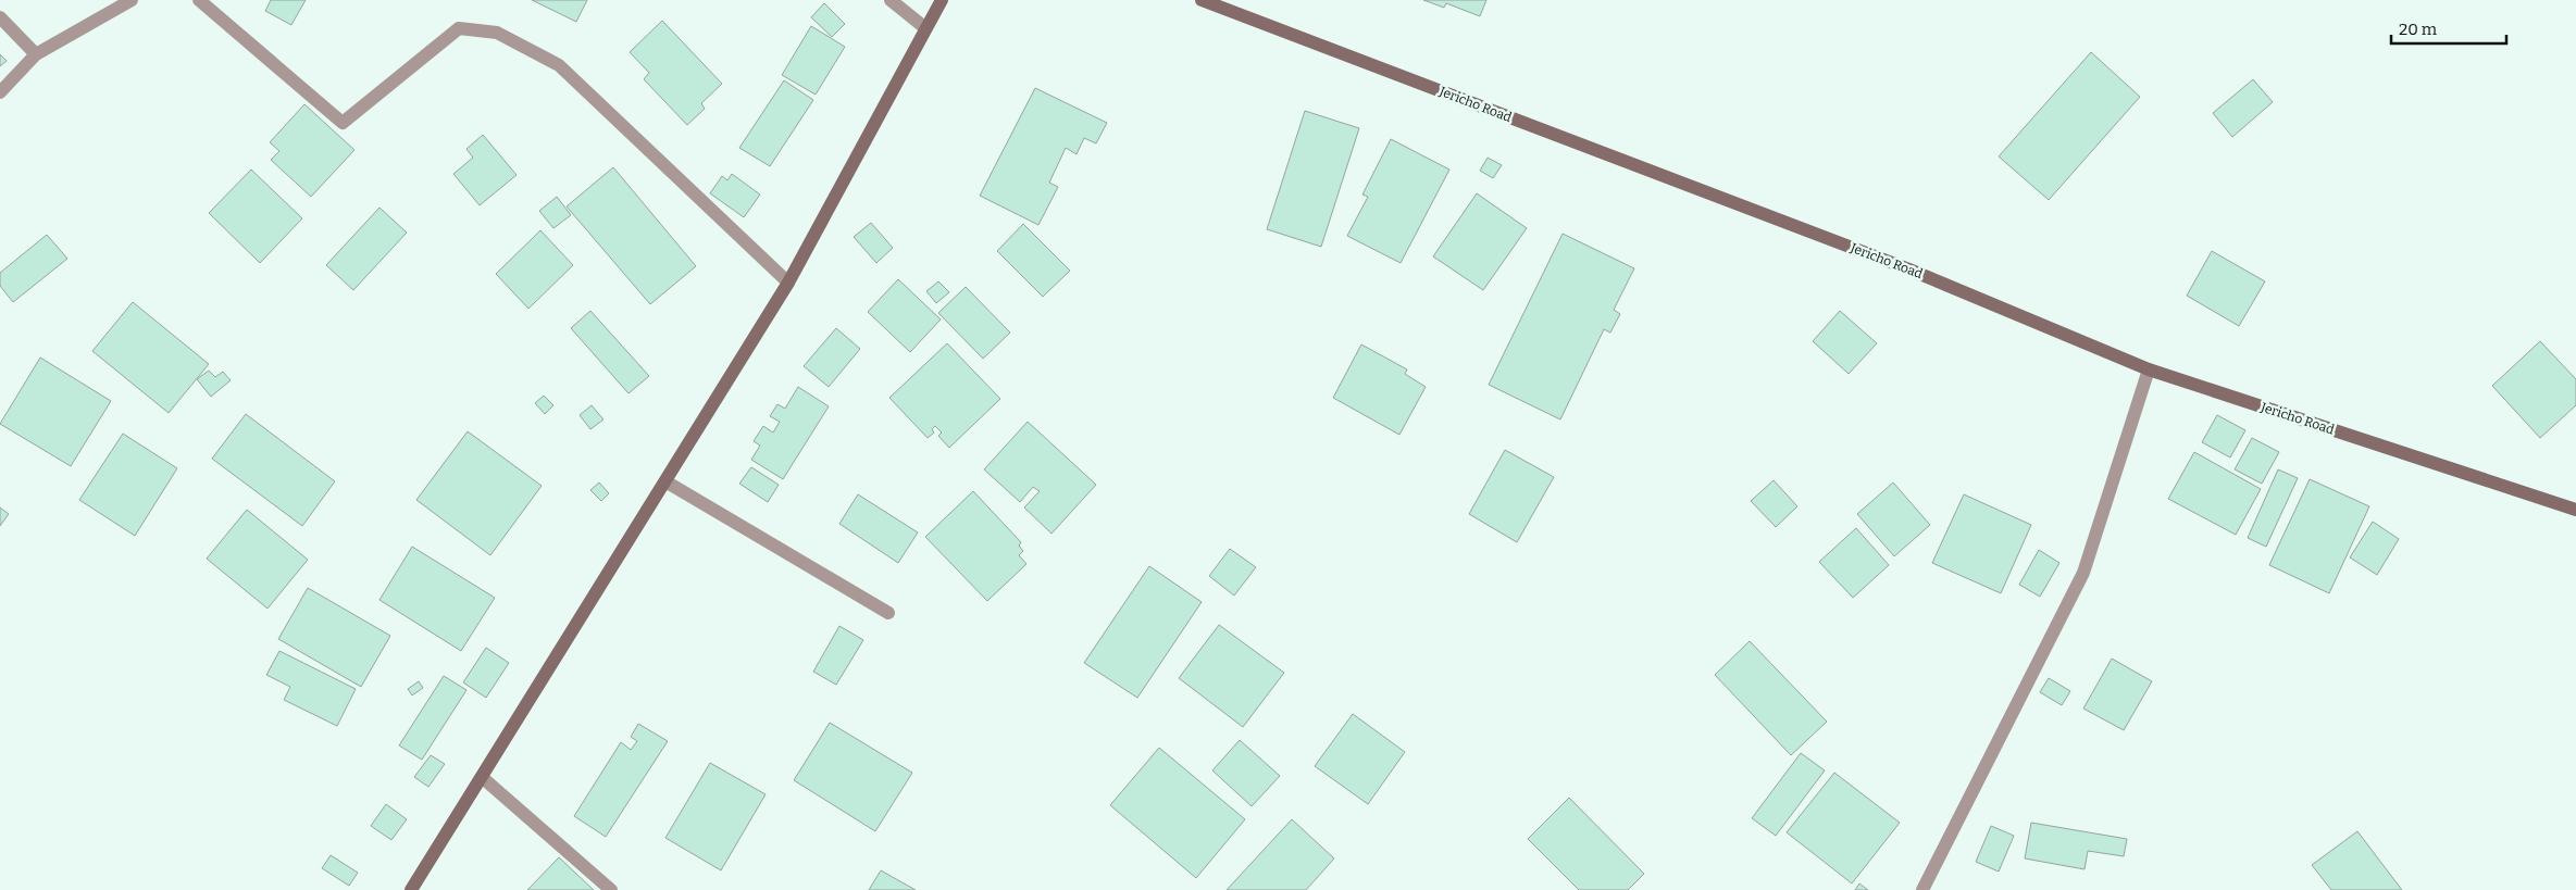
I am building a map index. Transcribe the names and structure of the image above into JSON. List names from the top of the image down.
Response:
{
  "streets": {
    "street": ["Jericho Road"]
  },
  "scale_bar": "20 m"
}
